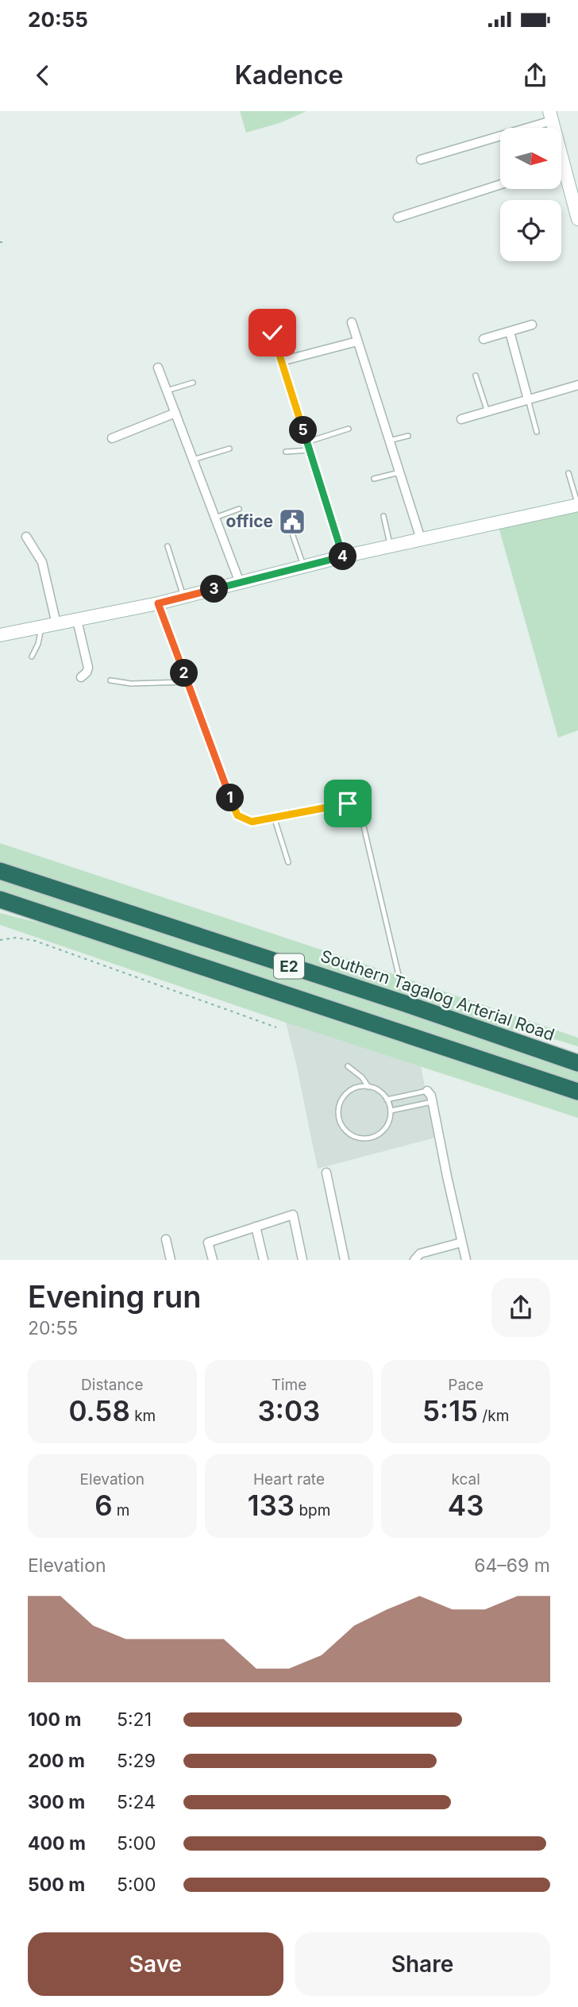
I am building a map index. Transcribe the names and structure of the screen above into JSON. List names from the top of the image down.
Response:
{
  "streets": {
    "highway": ["E2", "Southern Tagalog Arterial Road"]
  },
  "places": {
    "public building": ["office"]
  },
  "north": "right",
  "page": {
    "status": "20:55",
    "header": "Kadence",
    "pins": [
      "5",
      "4",
      "3",
      "2",
      "1"
    ],
    "heading": ["Evening run", "20:55"],
    "stats": [
      ["Distance", "0.58 km"],
      ["Time", "3:03"],
      ["Pace", "5:15 /km"],
      ["Elevation", "6 m"],
      ["Heart rate", "133 bpm"],
      ["kcal", "43"]
    ],
    "chart": ["Elevation", "64–69 m"],
    "list": [
      {
        "name": "100 m",
        "note": "5:21"
      },
      {
        "name": "200 m",
        "note": "5:29"
      },
      {
        "name": "300 m",
        "note": "5:24"
      },
      {
        "name": "400 m",
        "note": "5:00"
      },
      {
        "name": "500 m",
        "note": "5:00"
      }
    ],
    "buttons": ["Save", "Share"]
  }
}
